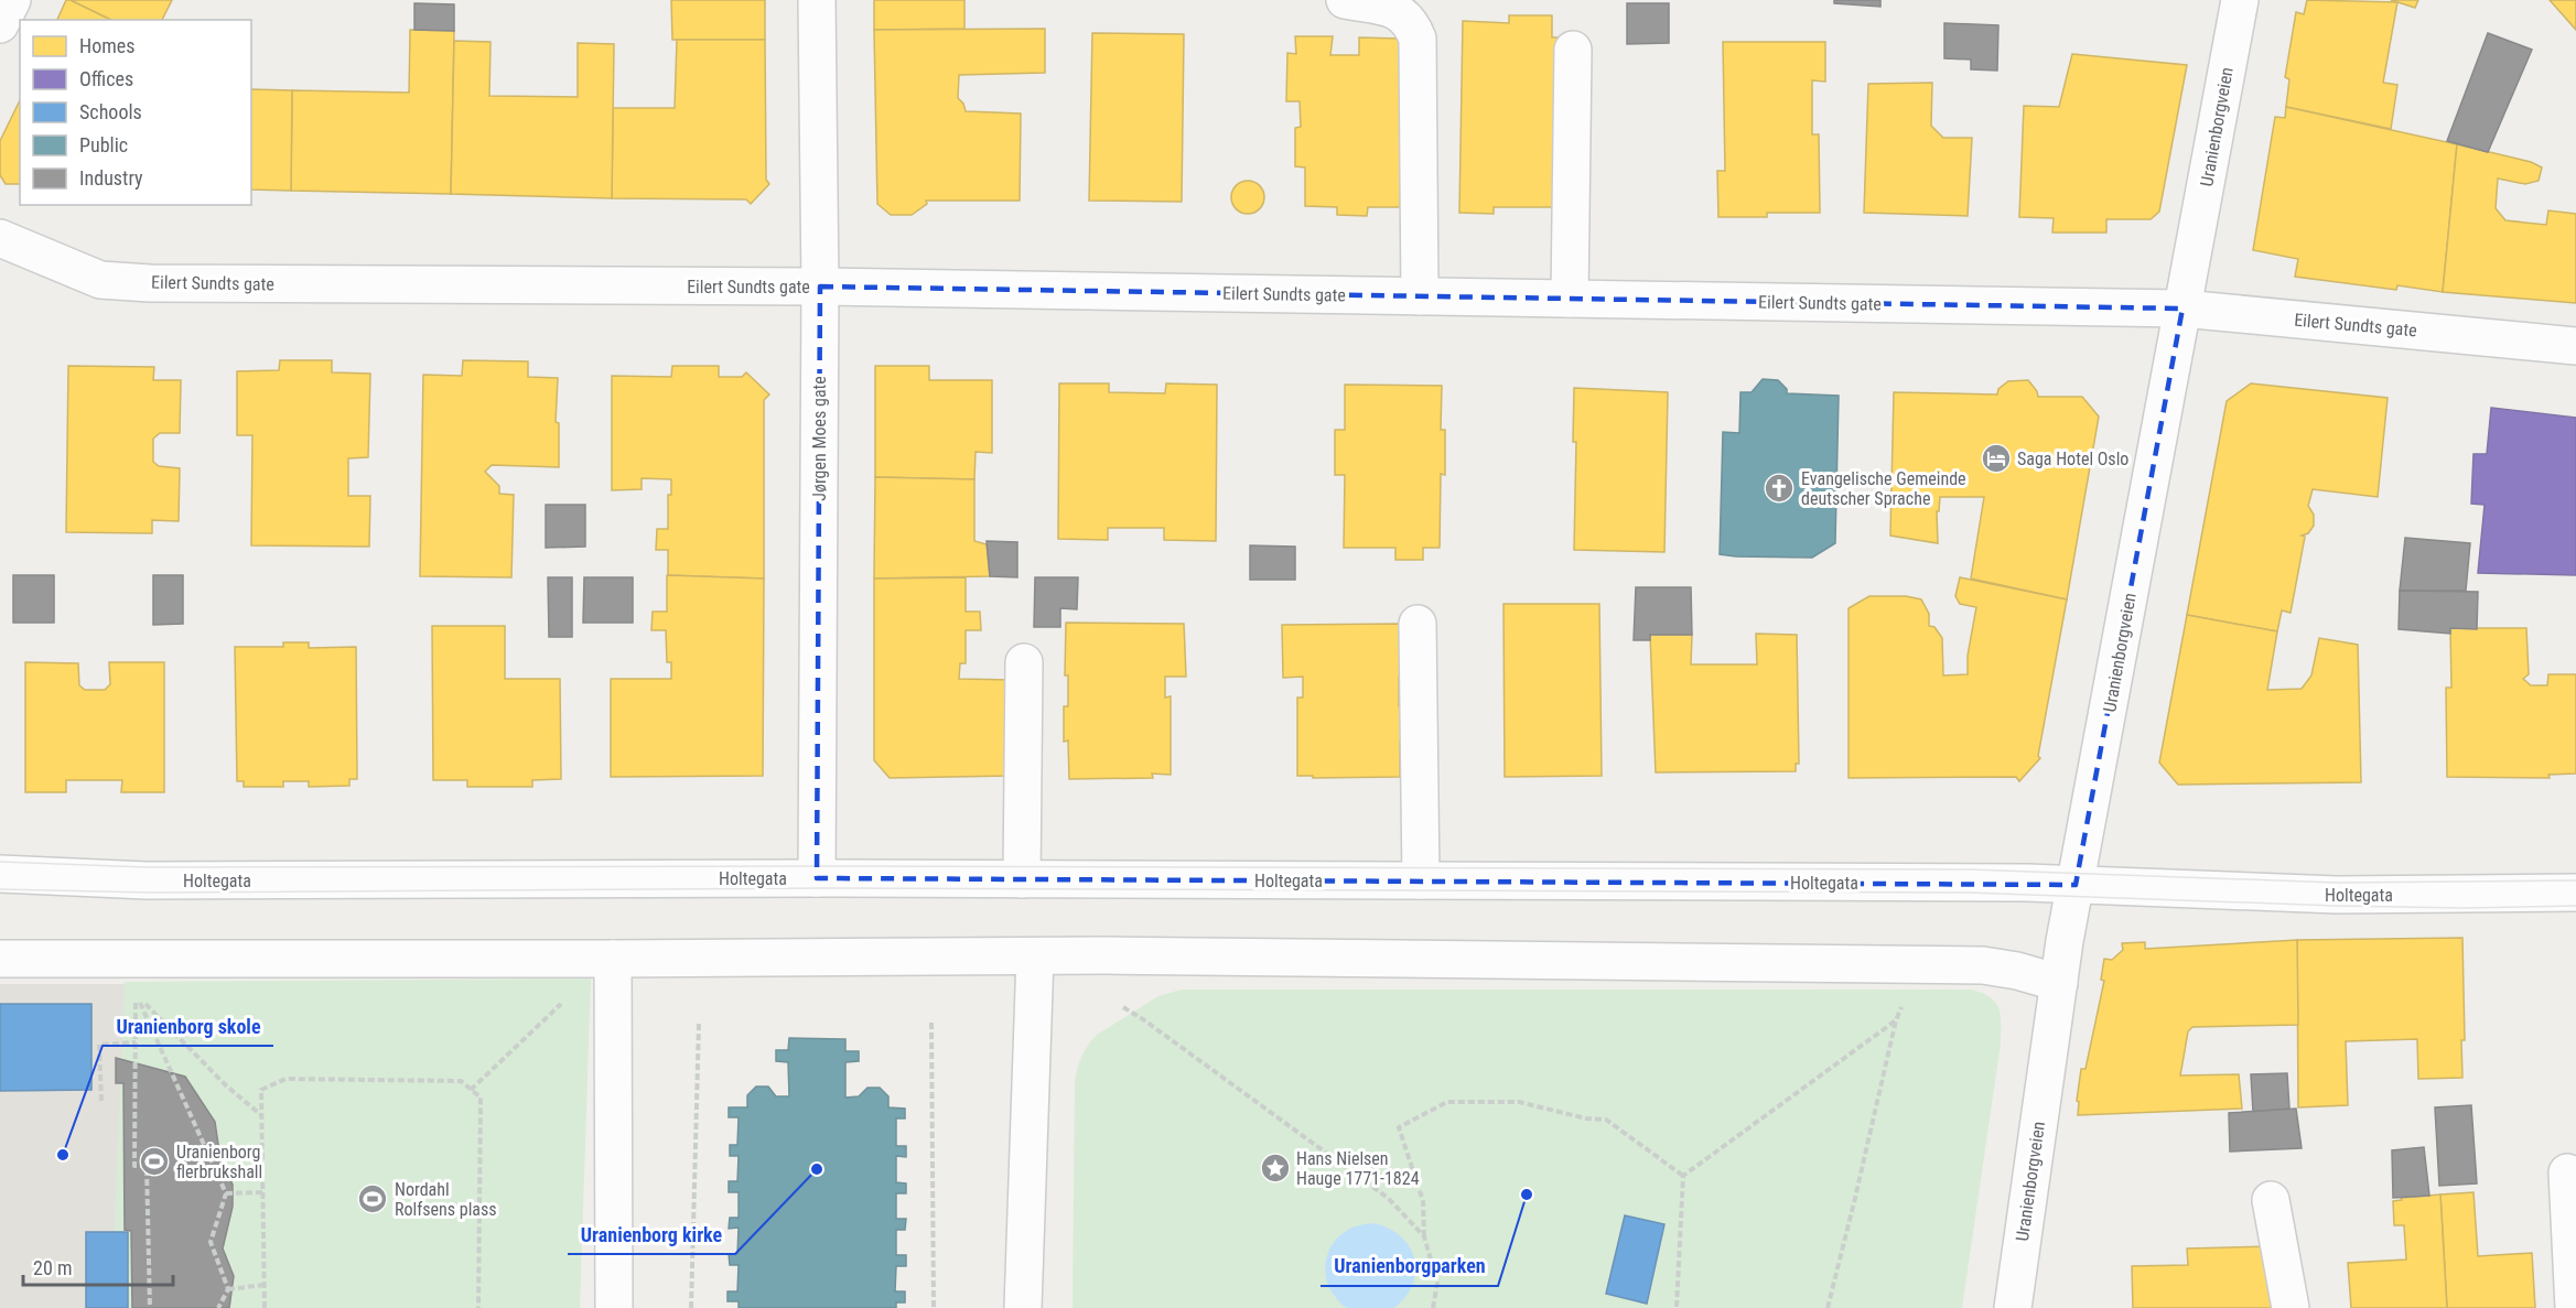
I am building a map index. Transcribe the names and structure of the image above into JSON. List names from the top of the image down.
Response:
{
  "streets": {
    "street": [
      "Uranienborgveien",
      "Eilert Sundts gate",
      "Jørgen Moes gate",
      "Holtegata"
    ]
  },
  "crossings": [
    ["Uranienborgveien", "Eilert Sundts gate"],
    ["Uranienborgveien", "Holtegata"],
    ["Eilert Sundts gate", "Jørgen Moes gate"],
    ["Jørgen Moes gate", "Holtegata"]
  ],
  "places": {
    "hotel": ["Saga Hotel Oslo"],
    "church": ["Evangelische Gemeinde deutscher Sprache"],
    "other": ["Uranienborg skole", "Uranienborg kirke", "Uranienborgparken"],
    "sports": ["Uranienborg flerbrukshall", "Nordahl Rolfsens plass"],
    "place": ["Hans Nielsen Hauge 1771-1824"]
  },
  "legend": [
    "Homes",
    "Offices",
    "Schools",
    "Public",
    "Industry"
  ],
  "scale_bar": "20 m"
}
